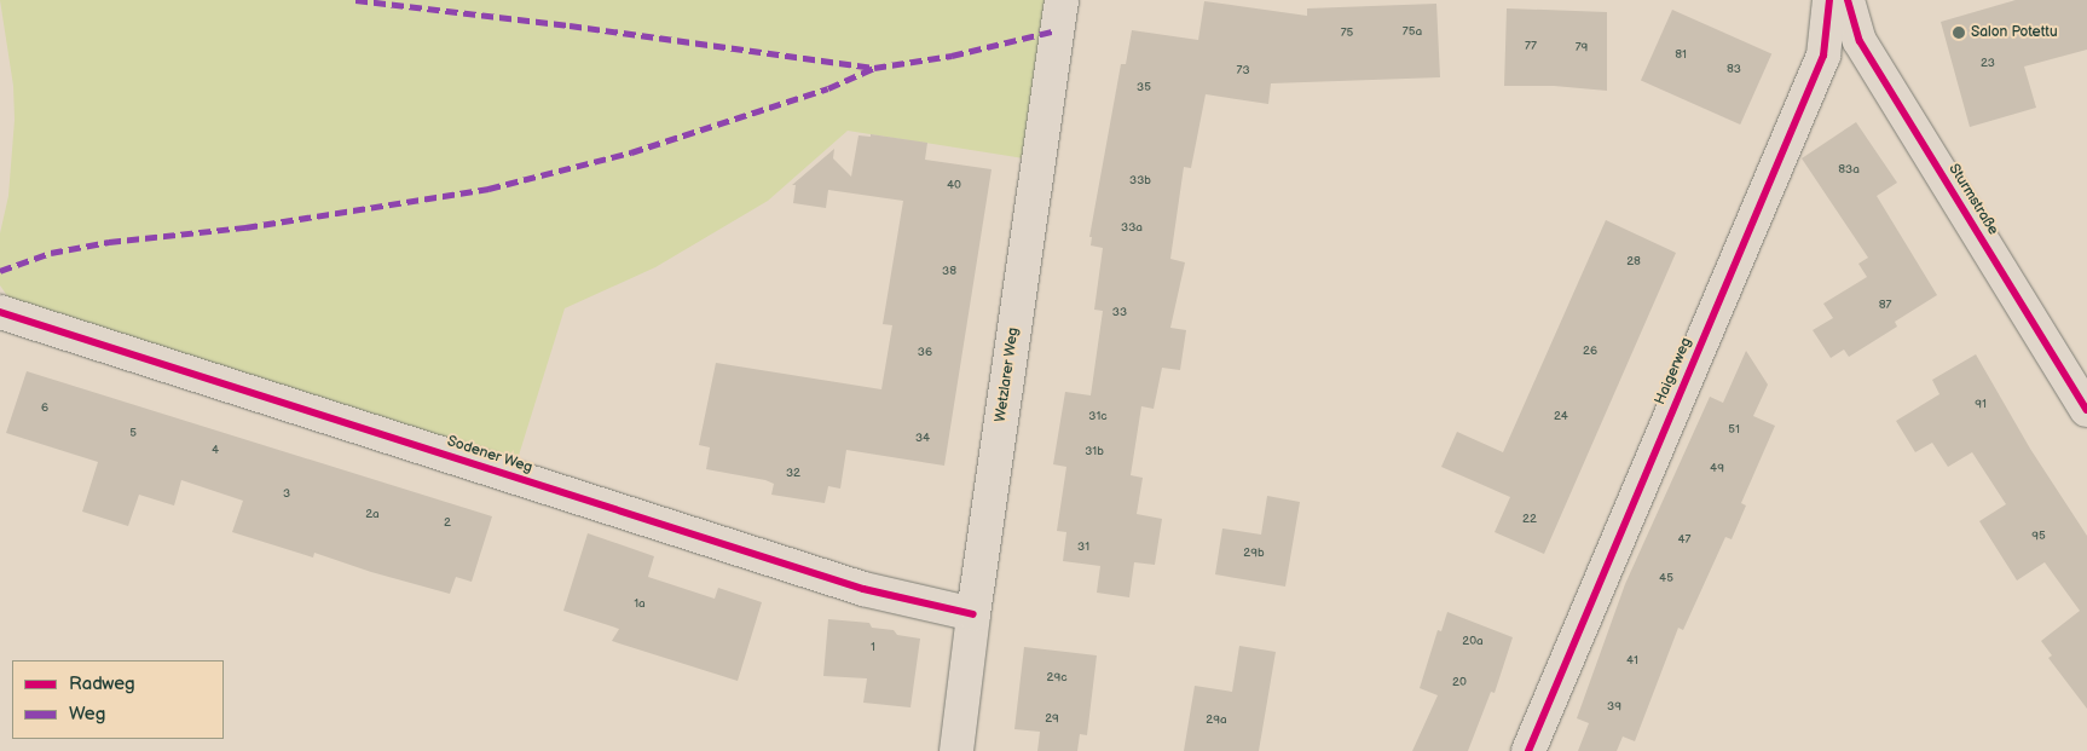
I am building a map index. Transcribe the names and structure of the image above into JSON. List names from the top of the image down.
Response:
{
  "streets": {
    "street": [
      "Sturmstraße",
      "Haigerweg",
      "Wetzlarer Weg",
      "Sodener Weg"
    ]
  },
  "crossings": [
    ["Wetzlarer Weg", "Sodener Weg"]
  ],
  "places": ["Salon Potettu"],
  "house_numbers": [
    "75a",
    "75",
    "77",
    "79",
    "81",
    "23",
    "83",
    "73",
    "35",
    "83a",
    "33b",
    "40",
    "33a",
    "28",
    "38",
    "87",
    "33",
    "26",
    "36",
    "91",
    "6",
    "31c",
    "24",
    "51",
    "5",
    "34",
    "4",
    "31b",
    "49",
    "32",
    "3",
    "2a",
    "22",
    "2",
    "95",
    "47",
    "31",
    "29b",
    "45",
    "1a",
    "20a",
    "1",
    "41",
    "29c",
    "20",
    "39",
    "29",
    "29a"
  ],
  "legend": ["Radweg", "Weg"]
}
